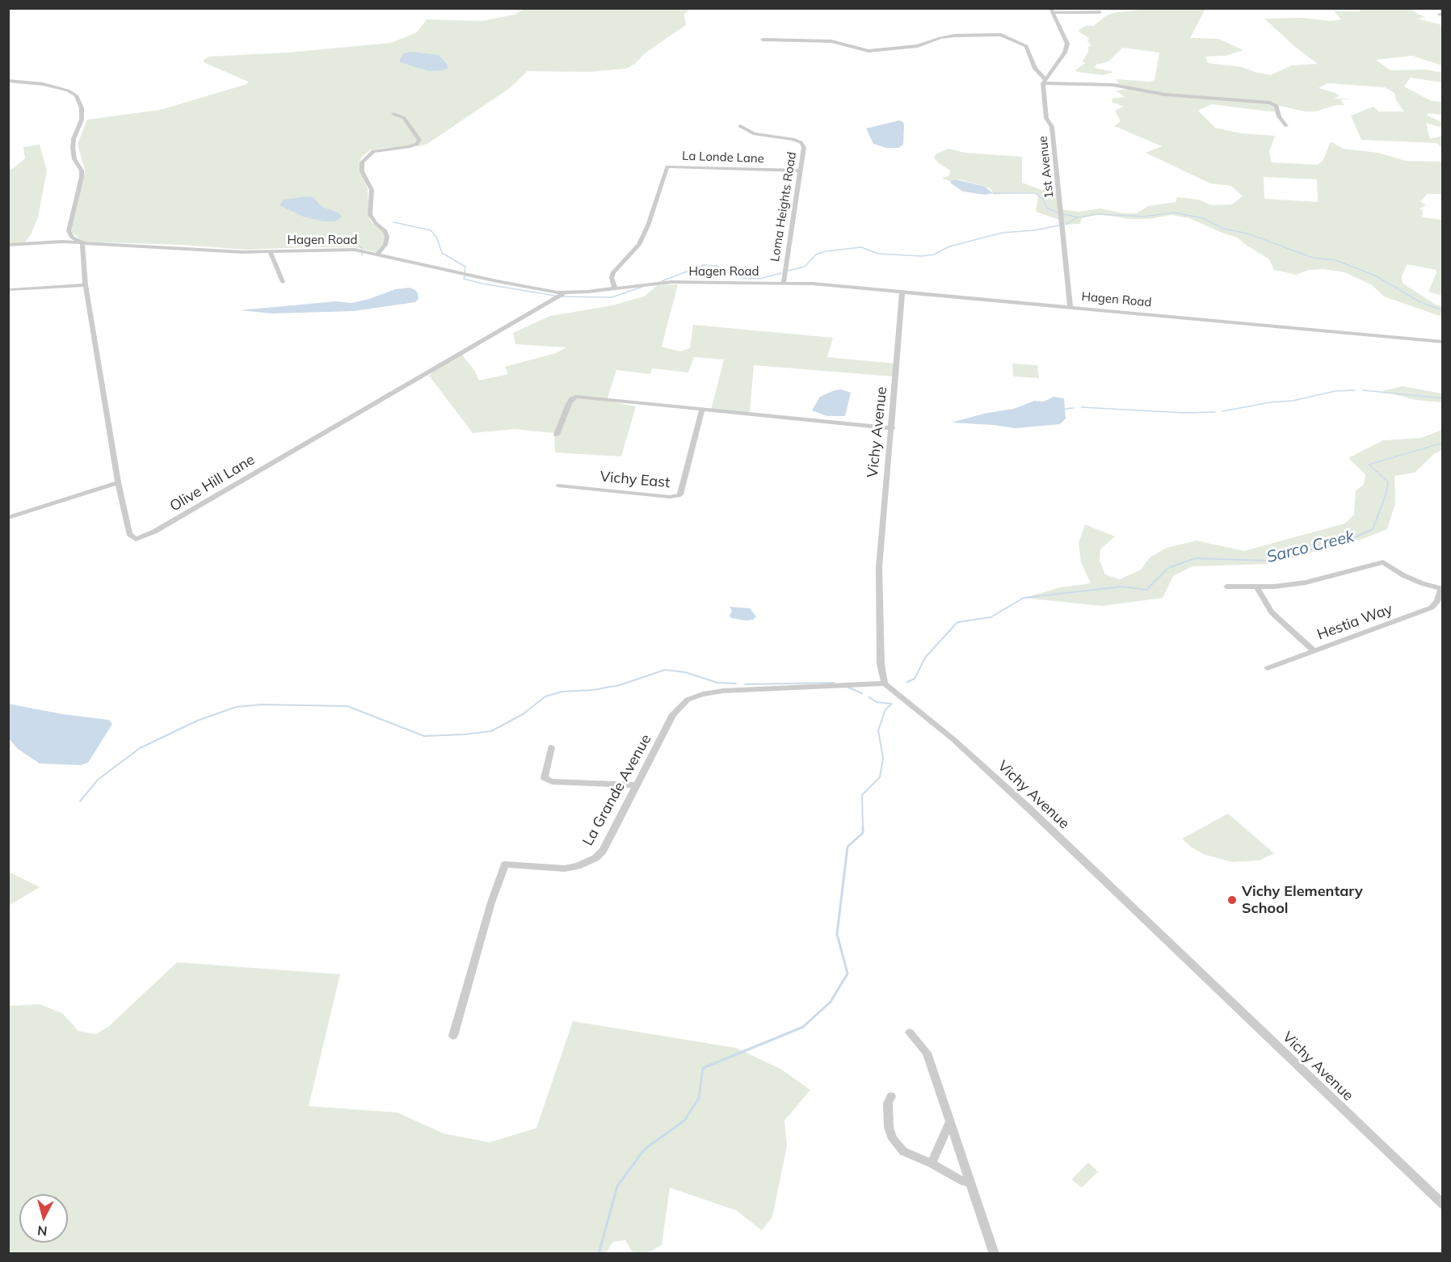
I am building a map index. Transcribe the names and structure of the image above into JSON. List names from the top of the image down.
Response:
{
  "streets": {
    "street": [
      "La Londe Lane",
      "1st Avenue",
      "Loma Heights Road",
      "Hagen Road",
      "Vichy Avenue",
      "Vichy East",
      "Olive Hill Lane",
      "Hestia Way",
      "La Grande Avenue"
    ]
  },
  "crossings": [
    ["La Londe Lane", "Loma Heights Road"],
    ["La Londe Lane", "Hagen Road"],
    ["1st Avenue", "Hagen Road"],
    ["Loma Heights Road", "Hagen Road"],
    ["Hagen Road", "Vichy Avenue"],
    ["Hagen Road", "Olive Hill Lane"],
    ["Vichy Avenue", "La Grande Avenue"]
  ],
  "water": ["Sarco Creek"],
  "places": ["Vichy Elementary School"],
  "north": "bottom"
}
